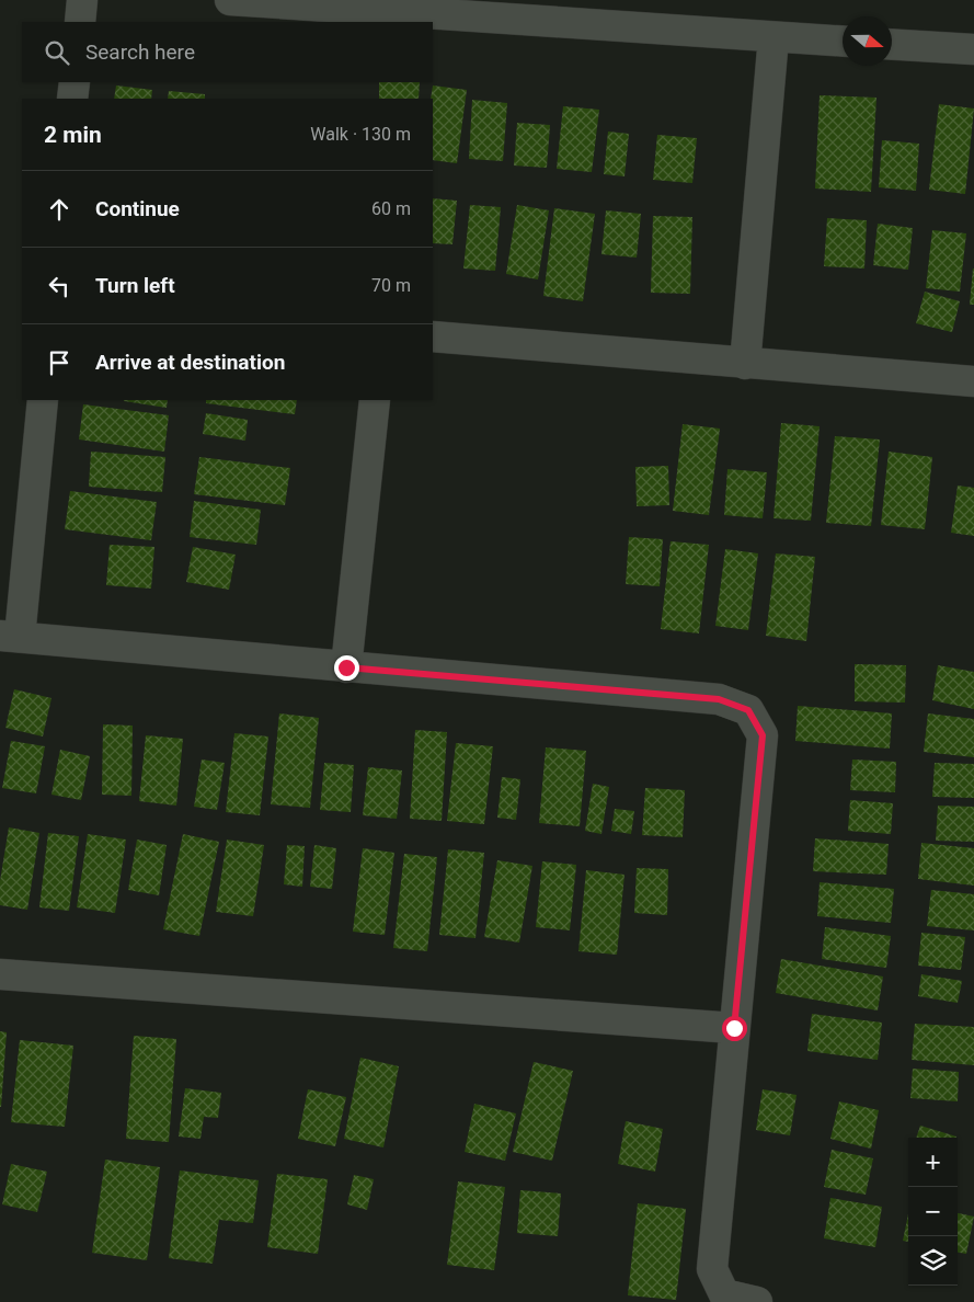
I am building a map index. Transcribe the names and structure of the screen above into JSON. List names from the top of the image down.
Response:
{
  "north": "right",
  "page": {
    "search": "Search here",
    "heading": ["2 min", "Walk · 130 m"],
    "list": [
      ["Continue", "60 m"],
      ["Turn left", "70 m"],
      "Arrive at destination"
    ],
    "map_buttons": ["+", "−"]
  }
}
